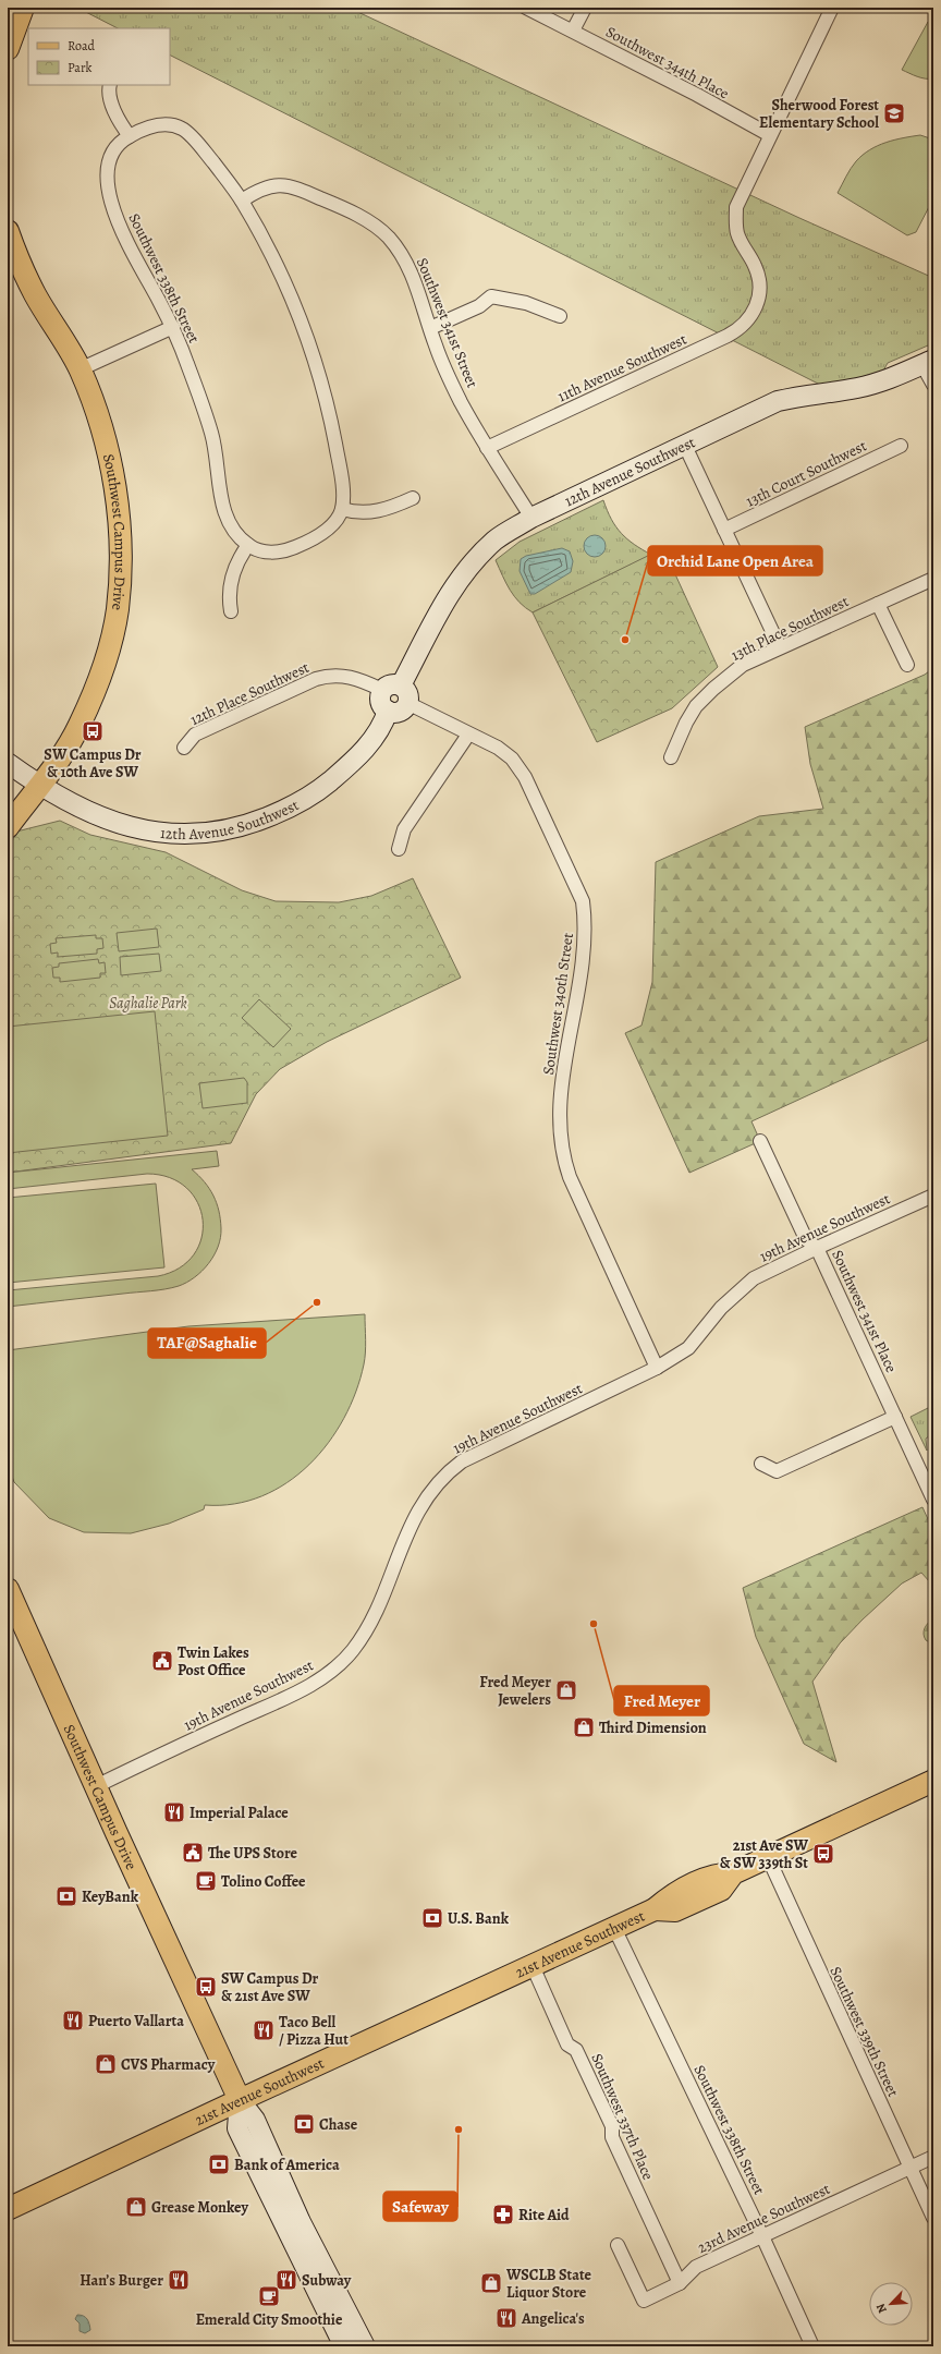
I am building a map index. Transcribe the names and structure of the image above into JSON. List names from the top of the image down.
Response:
{
  "streets": {
    "main road": ["Southwest Campus Drive", "21st Avenue Southwest"],
    "street": [
      "Southwest 344th Place",
      "Southwest 338th Street",
      "Southwest 341st Street",
      "11th Avenue Southwest",
      "12th Avenue Southwest",
      "13th Court Southwest",
      "13th Place Southwest",
      "12th Place Southwest",
      "Southwest 340th Street",
      "19th Avenue Southwest",
      "Southwest 341st Place",
      "Southwest 339th Street",
      "Southwest 337th Place",
      "23rd Avenue Southwest"
    ]
  },
  "crossings": [
    ["Southwest 344th Place", "11th Avenue Southwest"],
    ["Southwest 338th Street", "21st Avenue Southwest"],
    ["Southwest 338th Street", "23rd Avenue Southwest"],
    ["Southwest 341st Street", "11th Avenue Southwest"],
    ["Southwest 341st Street", "12th Avenue Southwest"],
    ["12th Avenue Southwest", "Southwest Campus Drive"],
    ["12th Avenue Southwest", "12th Place Southwest"],
    ["12th Avenue Southwest", "Southwest 340th Street"],
    ["Southwest Campus Drive", "19th Avenue Southwest"],
    ["Southwest Campus Drive", "21st Avenue Southwest"],
    ["12th Place Southwest", "Southwest 340th Street"],
    ["Southwest 340th Street", "19th Avenue Southwest"],
    ["19th Avenue Southwest", "Southwest 341st Place"],
    ["21st Avenue Southwest", "Southwest 339th Street"],
    ["21st Avenue Southwest", "Southwest 337th Place"],
    ["Southwest 339th Street", "23rd Avenue Southwest"],
    ["Southwest 337th Place", "23rd Avenue Southwest"]
  ],
  "parks": ["Saghalie Park"],
  "places": {
    "school or university": ["Sherwood Forest Elementary School"],
    "other": [
      "Orchid Lane Open Area",
      "TAF@Saghalie",
      "Fred Meyer",
      "Safeway"
    ],
    "bus stop": ["SW Campus Dr & 10th Ave SW", "21st Ave SW & SW 339th St", "SW Campus Dr & 21st Ave SW"],
    "public building": ["Twin Lakes Post Office", "The UPS Store"],
    "shop": [
      "Fred Meyer Jewelers",
      "Third Dimension",
      "CVS Pharmacy",
      "Grease Monkey",
      "WSCLB State Liquor Store"
    ],
    "restaurant": [
      "Imperial Palace",
      "Puerto Vallarta",
      "Taco Bell / Pizza Hut",
      "Han’s Burger",
      "Subway",
      "Angelica's"
    ],
    "cafe": ["Tolino Coffee", "Emerald City Smoothie"],
    "bank": [
      "KeyBank",
      "U.S. Bank",
      "Chase",
      "Bank of America"
    ],
    "pharmacy": ["Rite Aid"]
  },
  "legend": ["Road", "Park"],
  "north": "bottom left"
}
